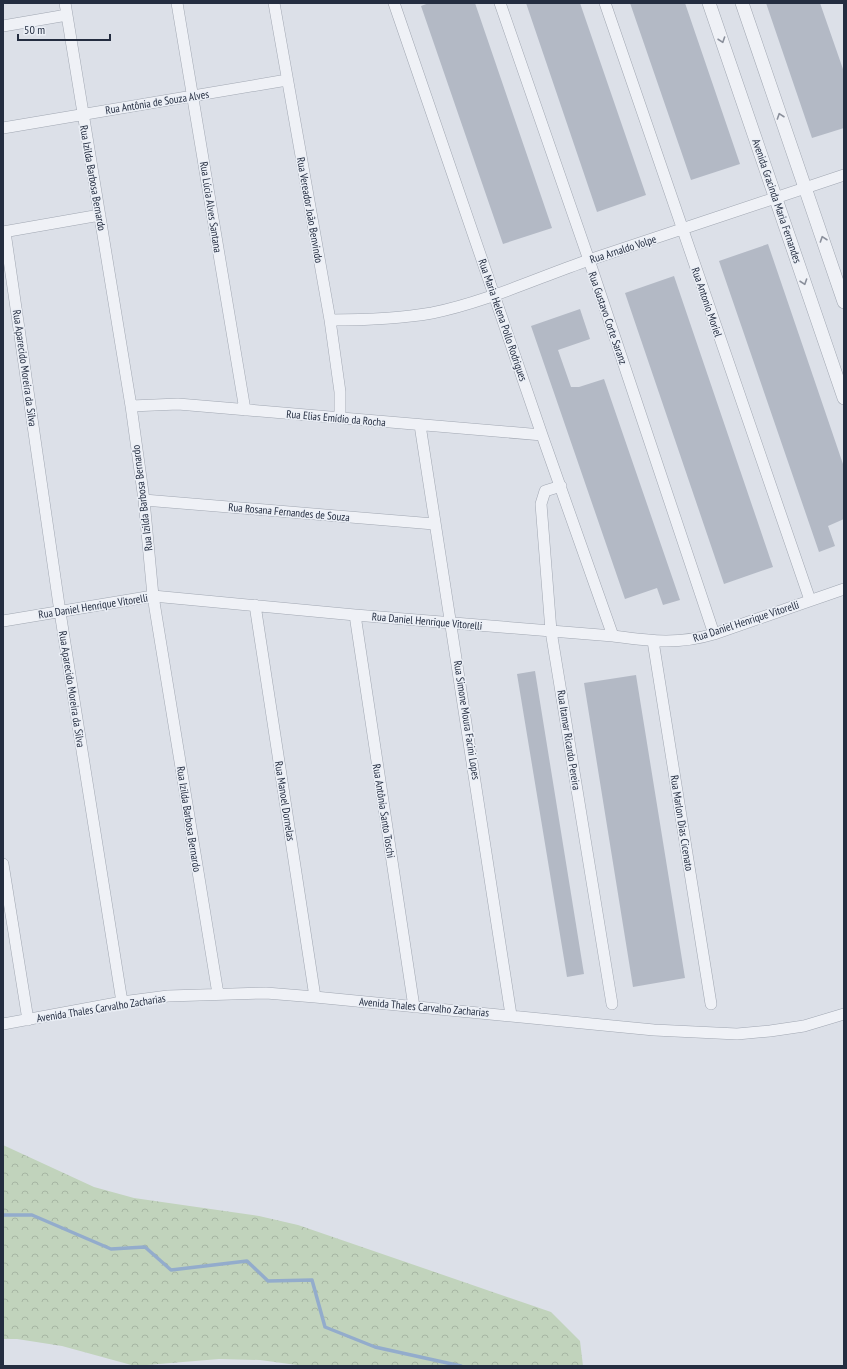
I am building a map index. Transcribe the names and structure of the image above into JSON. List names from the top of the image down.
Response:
{
  "streets": {
    "street": [
      "Rua Antônia de Souza Alves",
      "Rua Izilda Barbosa Bernardo",
      "Avenida Gracinda Maria Fernandes",
      "Rua Lúcia Alves Santana",
      "Rua Vereador João Benvindo",
      "Rua Arnaldo Volpe",
      "Rua Antonio Moriel",
      "Rua Gustavo Corte Saranz",
      "Rua Maria Helena Pollo Rodrigues",
      "Rua Aparecido Moreira da Silva",
      "Rua Elias Emídio da Rocha",
      "Rua Rosana Fernandes de Souza",
      "Rua Daniel Henrique Vitorelli",
      "Rua Simone Moura Facini Lopes",
      "Rua Itamar Ricardo Pereira",
      "Rua Manoel Dornelas",
      "Rua Antônia Santo Toschi",
      "Rua Marlon Dias Cicenato",
      "Avenida Thales Carvalho Zacharias"
    ]
  },
  "crossings": [
    ["Rua Antônia de Souza Alves", "Rua Izilda Barbosa Bernardo"],
    ["Rua Antônia de Souza Alves", "Rua Lúcia Alves Santana"],
    ["Rua Antônia de Souza Alves", "Rua Vereador João Benvindo"],
    ["Rua Izilda Barbosa Bernardo", "Rua Elias Emídio da Rocha"],
    ["Rua Izilda Barbosa Bernardo", "Rua Rosana Fernandes de Souza"],
    ["Rua Izilda Barbosa Bernardo", "Rua Daniel Henrique Vitorelli"],
    ["Rua Izilda Barbosa Bernardo", "Avenida Thales Carvalho Zacharias"],
    ["Avenida Gracinda Maria Fernandes", "Rua Arnaldo Volpe"],
    ["Rua Lúcia Alves Santana", "Rua Elias Emídio da Rocha"],
    ["Rua Vereador João Benvindo", "Rua Arnaldo Volpe"],
    ["Rua Vereador João Benvindo", "Rua Elias Emídio da Rocha"],
    ["Rua Arnaldo Volpe", "Rua Antonio Moriel"],
    ["Rua Arnaldo Volpe", "Rua Gustavo Corte Saranz"],
    ["Rua Arnaldo Volpe", "Rua Maria Helena Pollo Rodrigues"],
    ["Rua Antonio Moriel", "Rua Daniel Henrique Vitorelli"],
    ["Rua Gustavo Corte Saranz", "Rua Daniel Henrique Vitorelli"],
    ["Rua Maria Helena Pollo Rodrigues", "Rua Elias Emídio da Rocha"],
    ["Rua Maria Helena Pollo Rodrigues", "Rua Daniel Henrique Vitorelli"],
    ["Rua Maria Helena Pollo Rodrigues", "Rua Itamar Ricardo Pereira"],
    ["Rua Aparecido Moreira da Silva", "Rua Daniel Henrique Vitorelli"],
    ["Rua Aparecido Moreira da Silva", "Avenida Thales Carvalho Zacharias"],
    ["Rua Elias Emídio da Rocha", "Rua Simone Moura Facini Lopes"],
    ["Rua Rosana Fernandes de Souza", "Rua Simone Moura Facini Lopes"],
    ["Rua Daniel Henrique Vitorelli", "Rua Simone Moura Facini Lopes"],
    ["Rua Daniel Henrique Vitorelli", "Rua Itamar Ricardo Pereira"],
    ["Rua Daniel Henrique Vitorelli", "Rua Manoel Dornelas"],
    ["Rua Daniel Henrique Vitorelli", "Rua Antônia Santo Toschi"],
    ["Rua Daniel Henrique Vitorelli", "Rua Marlon Dias Cicenato"],
    ["Rua Simone Moura Facini Lopes", "Avenida Thales Carvalho Zacharias"],
    ["Rua Manoel Dornelas", "Avenida Thales Carvalho Zacharias"],
    ["Rua Antônia Santo Toschi", "Avenida Thales Carvalho Zacharias"]
  ],
  "scale_bar": "50 m"
}
